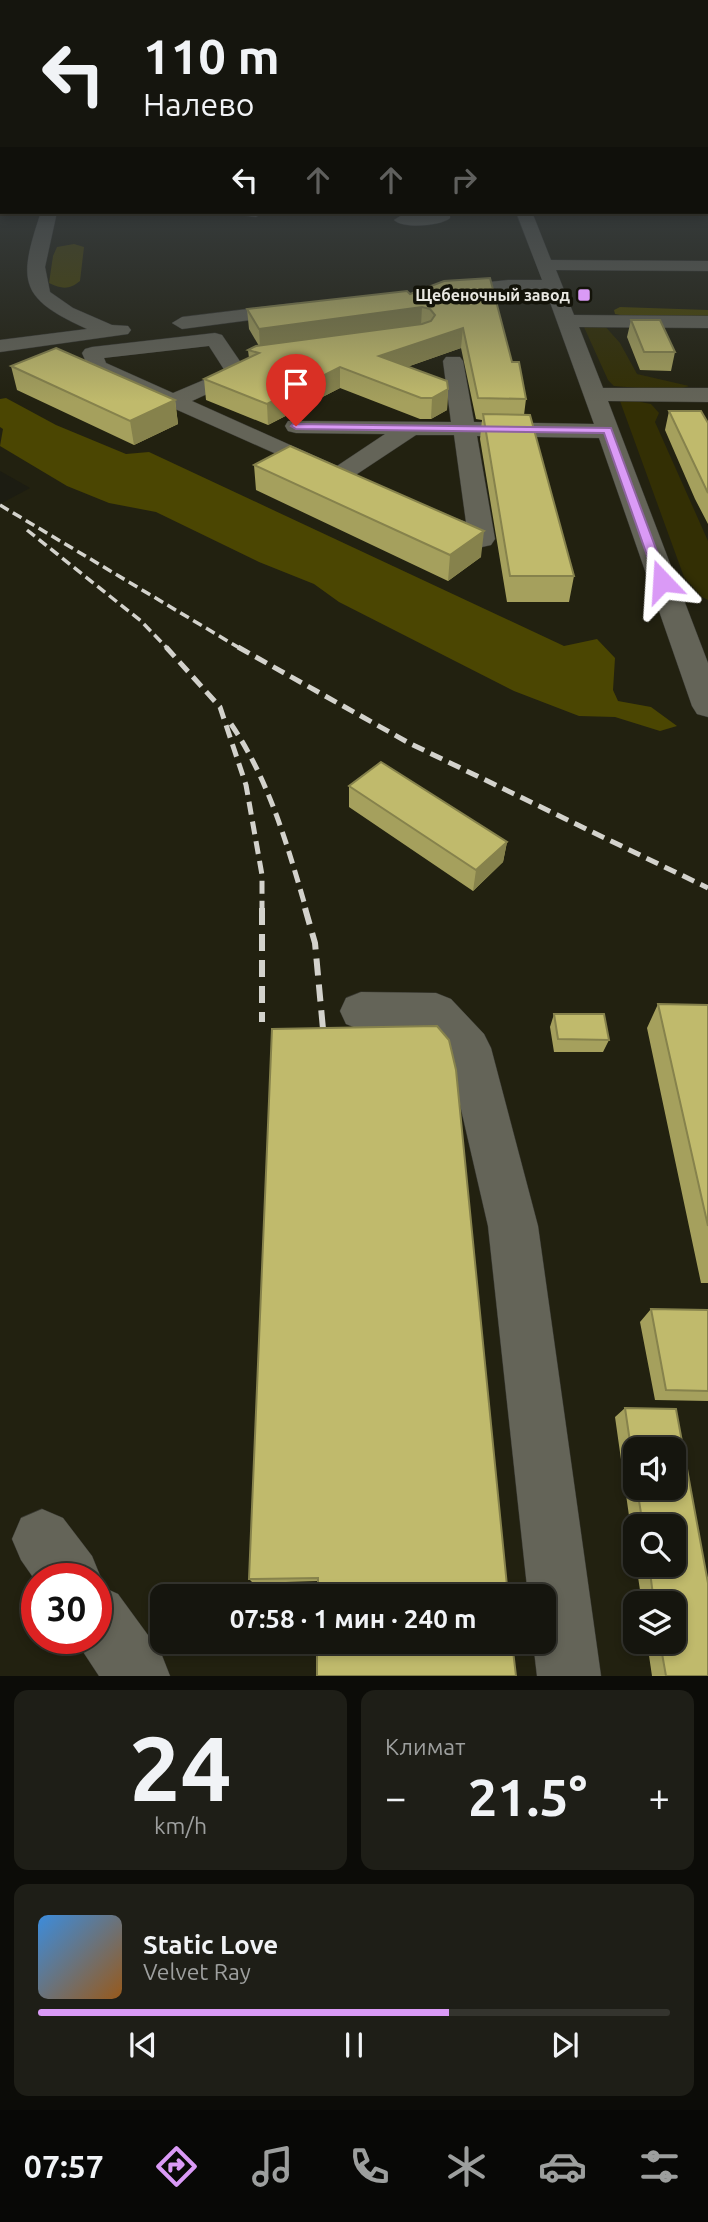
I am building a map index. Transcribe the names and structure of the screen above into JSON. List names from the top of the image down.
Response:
{
  "places": {
    "transit": ["Щебеночный завод"]
  },
  "page": {
    "turn": ["110 m", "Налево"],
    "limit": "30",
    "trip": "07:58 · 1 мин · 240 m",
    "tile": [
      ["24", "km/h"],
      "Климат"
    ],
    "heat": ["−", "21.5°", "+"],
    "song": ["Static Love", "Velvet Ray"],
    "tabs": "07:57"
  }
}
